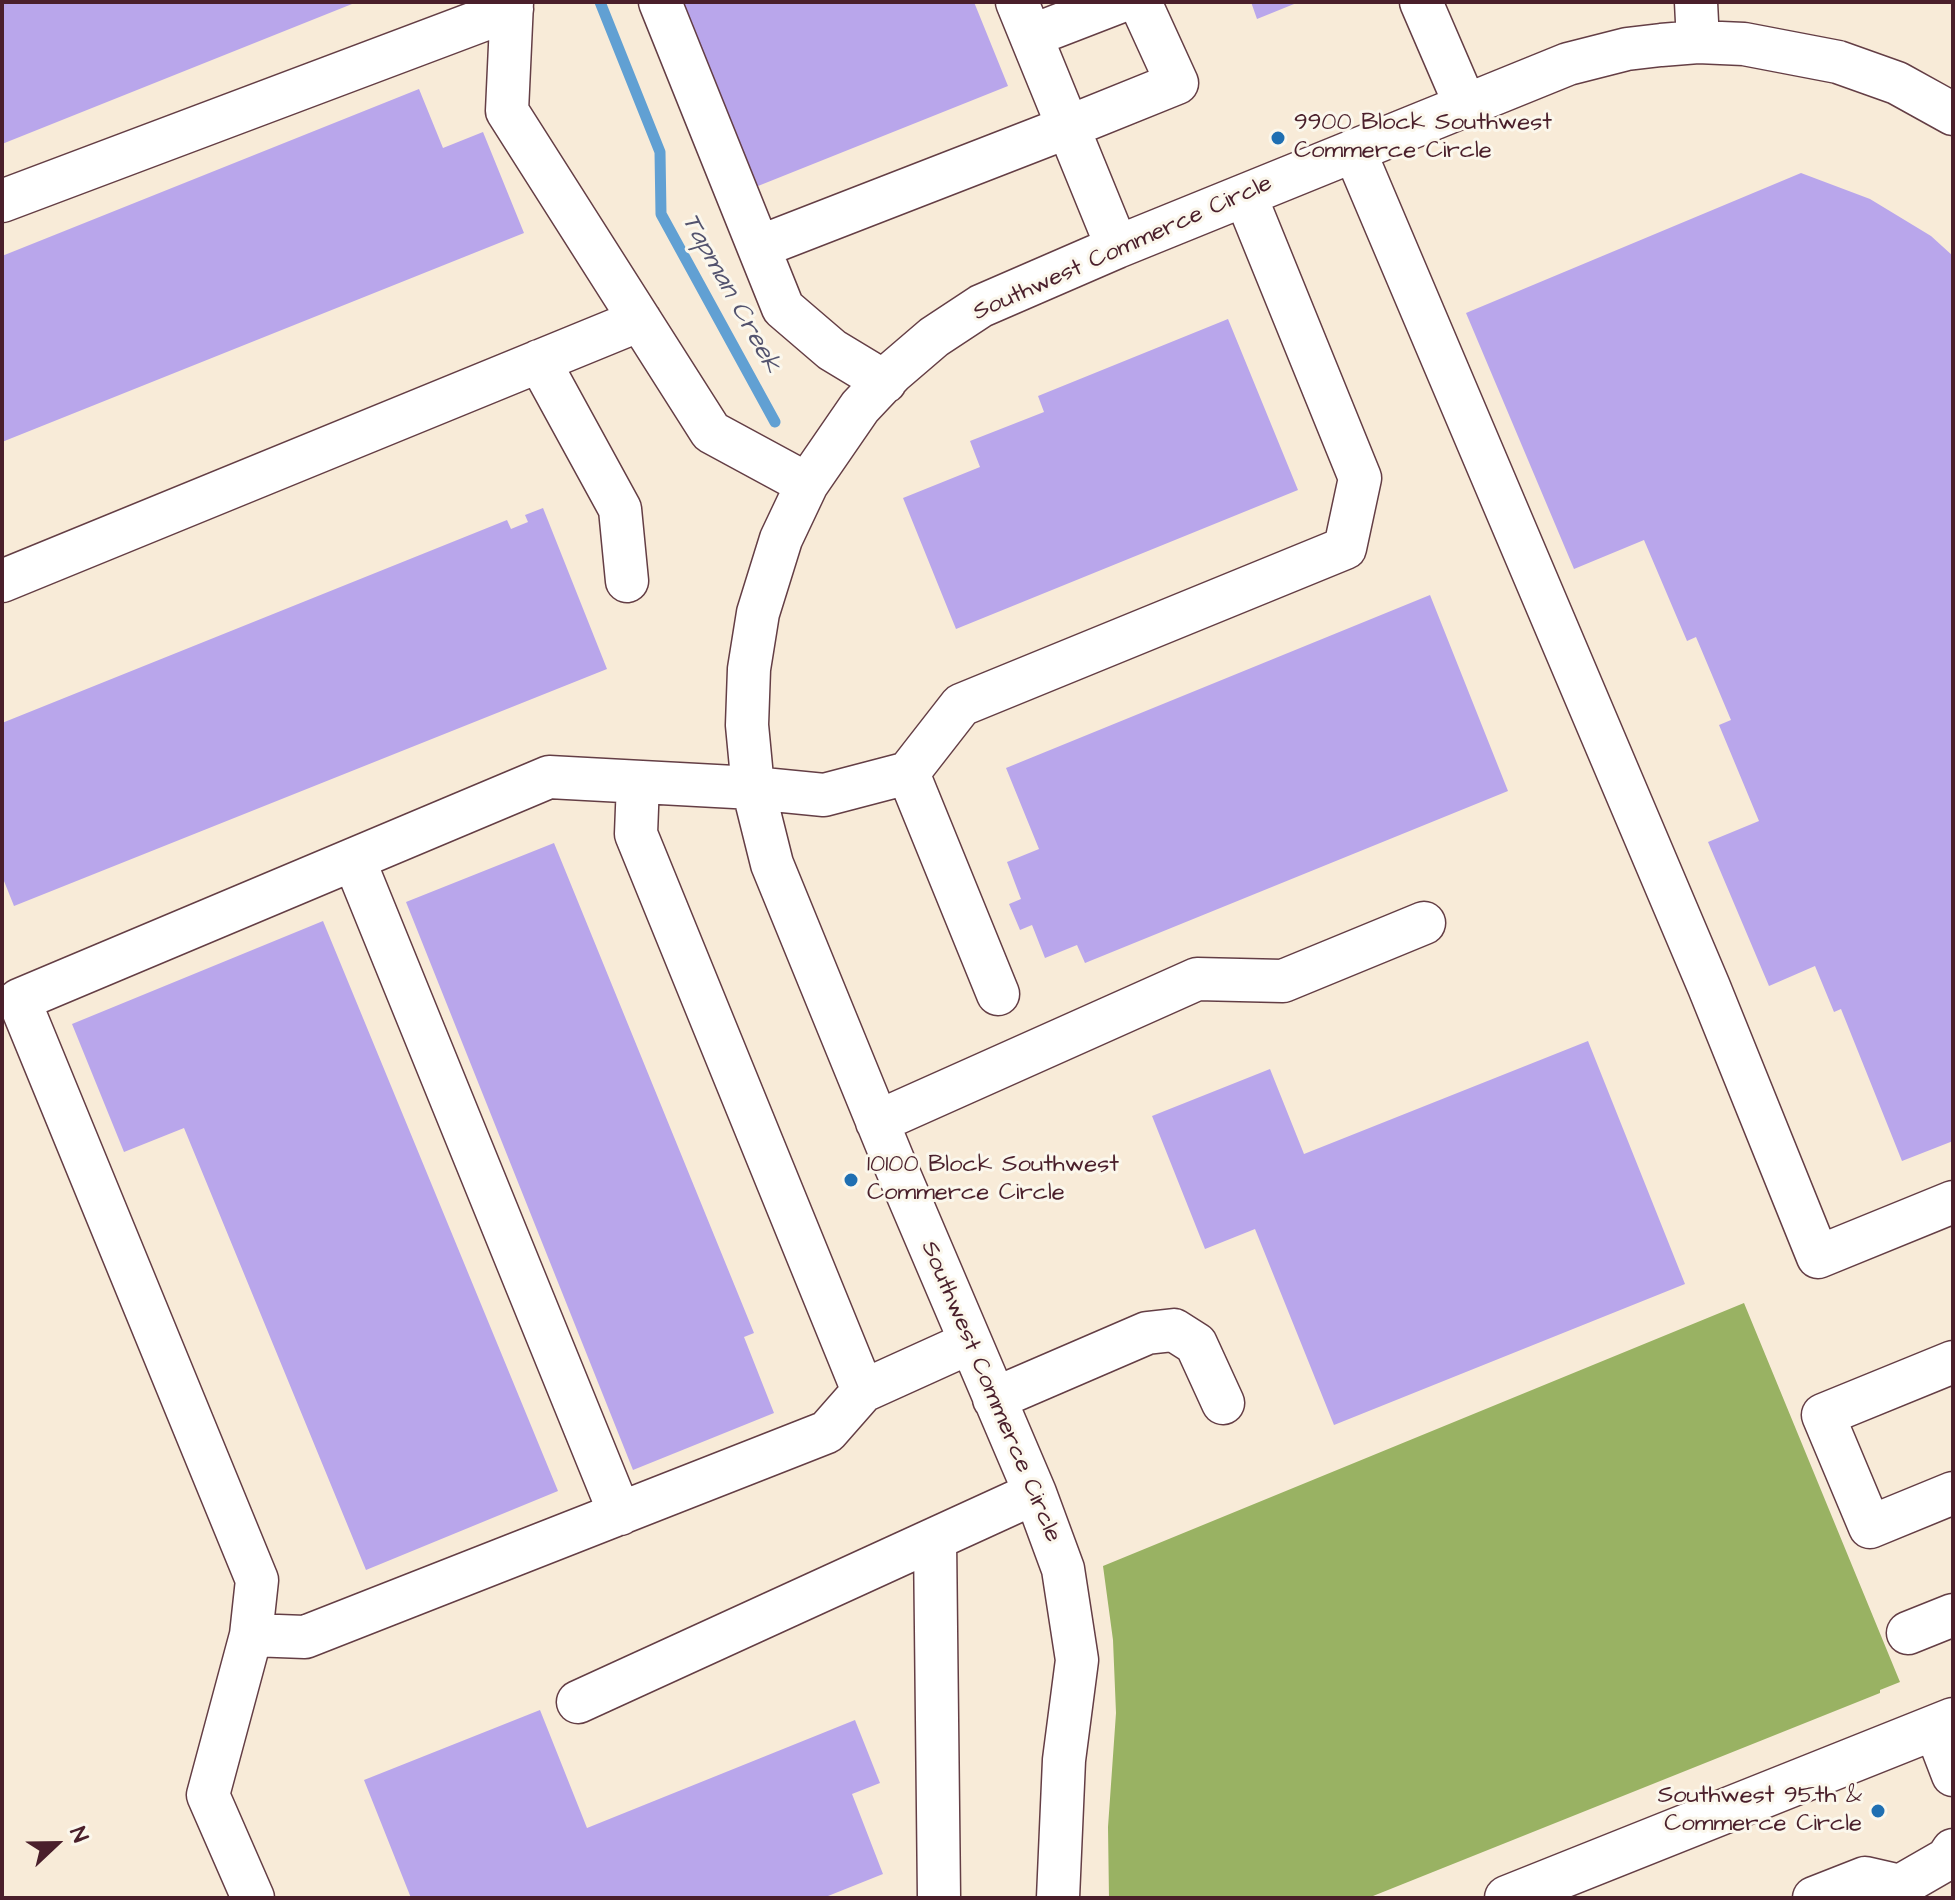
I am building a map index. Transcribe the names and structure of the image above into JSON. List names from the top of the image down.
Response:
{
  "streets": {
    "street": ["Southwest Commerce Circle"]
  },
  "water": ["Tapman Creek"],
  "places": ["9900 Block Southwest Commerce Circle", "10100 Block Southwest Commerce Circle", "Southwest 95th & Commerce Circle"],
  "north": "right"
}
